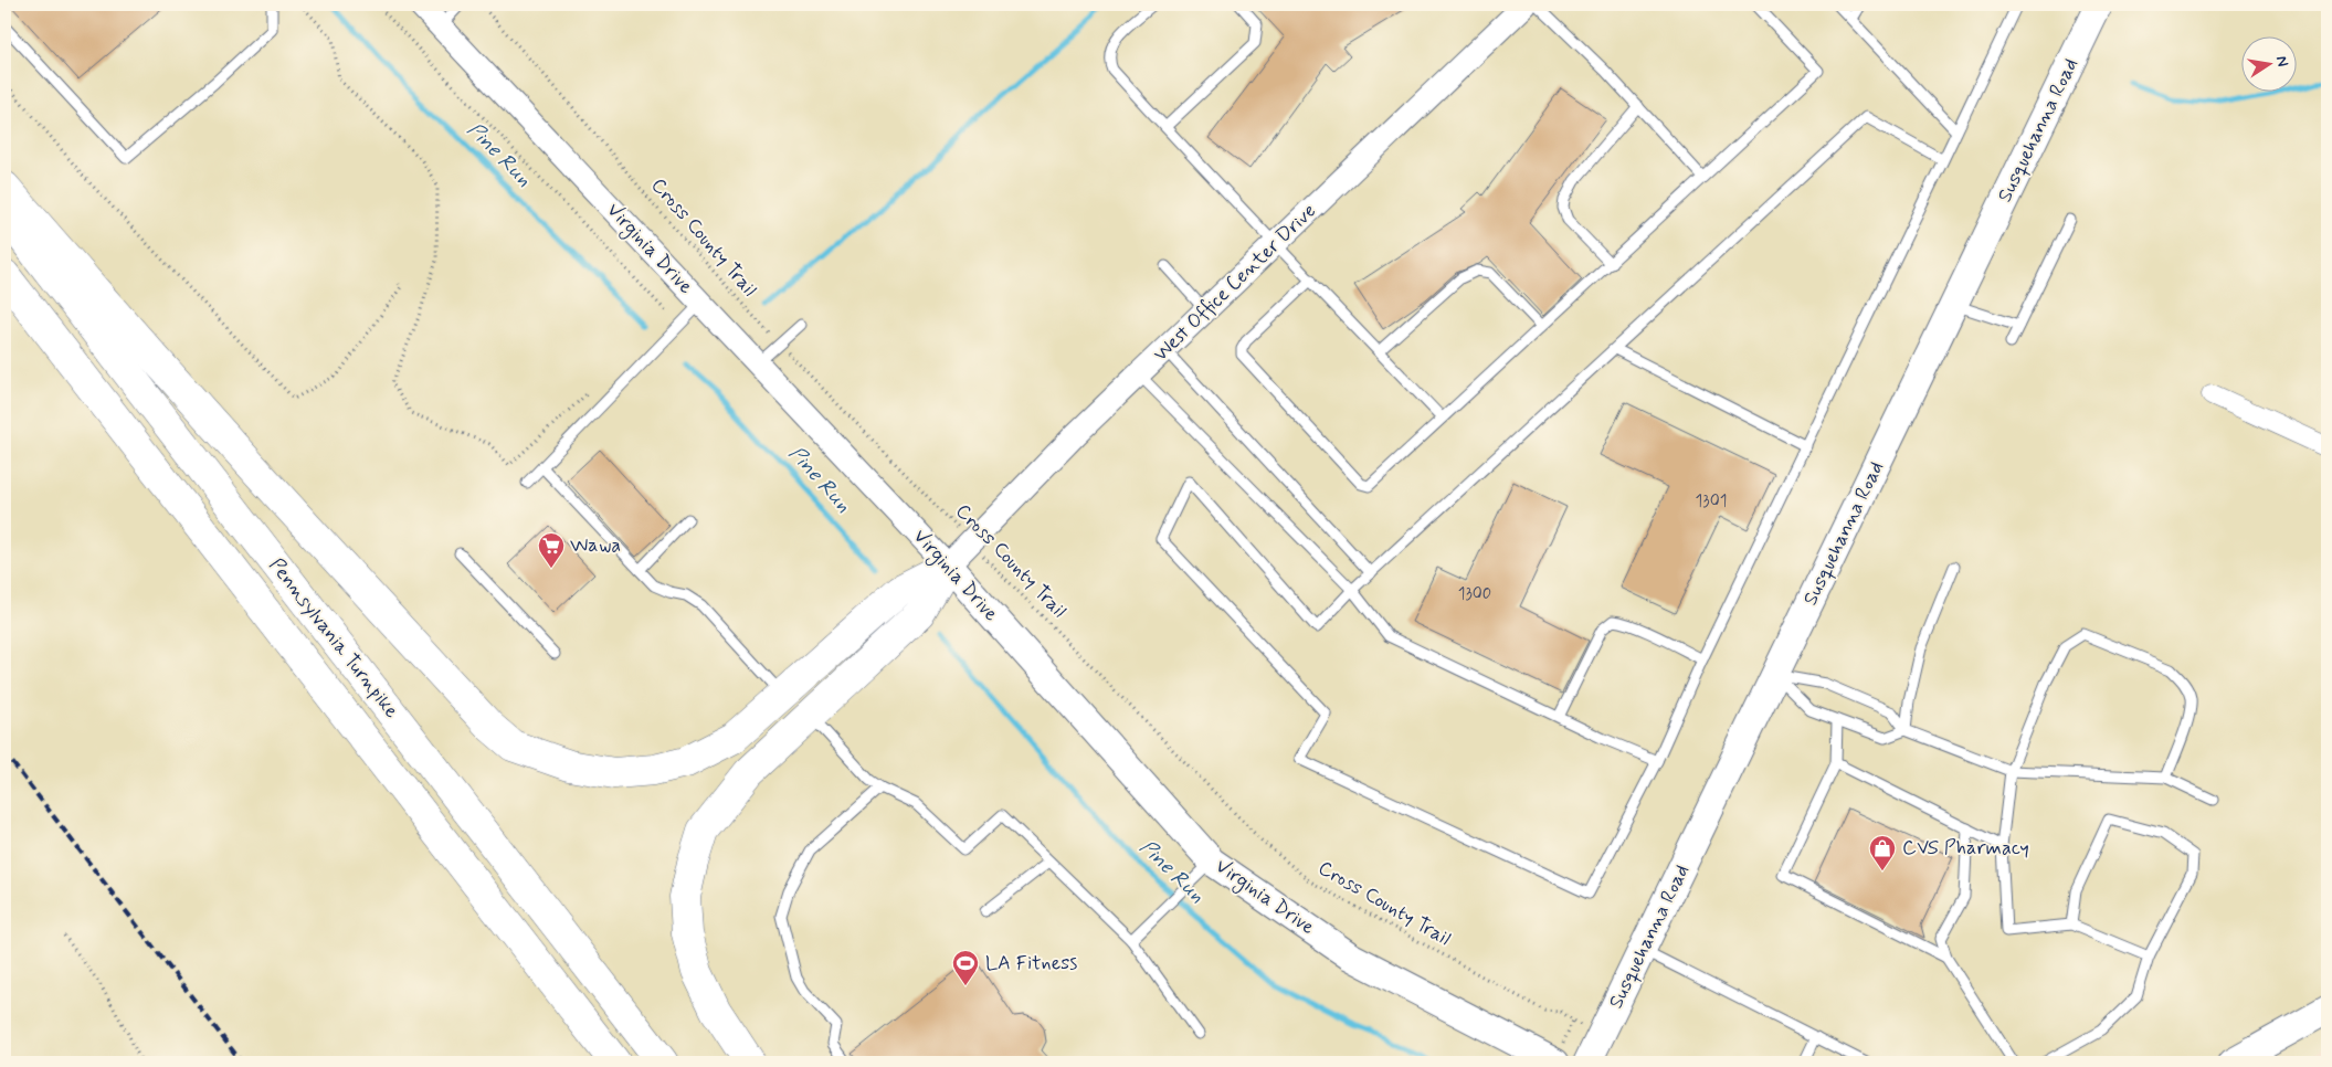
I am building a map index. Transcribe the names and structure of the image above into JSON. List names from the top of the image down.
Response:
{
  "streets": {
    "highway": ["Pennsylvania Turnpike"],
    "main road": ["Susquehanna Road", "Virginia Drive"],
    "street": ["West Office Center Drive"],
    "path": ["Cross County Trail"]
  },
  "crossings": [
    ["Susquehanna Road", "Cross County Trail"],
    ["Cross County Trail", "West Office Center Drive"],
    ["Virginia Drive", "West Office Center Drive"]
  ],
  "water": ["Pine Run"],
  "places": {
    "supermarket": ["Wawa"],
    "shop": ["CVS Pharmacy"],
    "sports": ["LA Fitness"]
  },
  "house_numbers": ["1301", "1300"],
  "north": "right"
}
